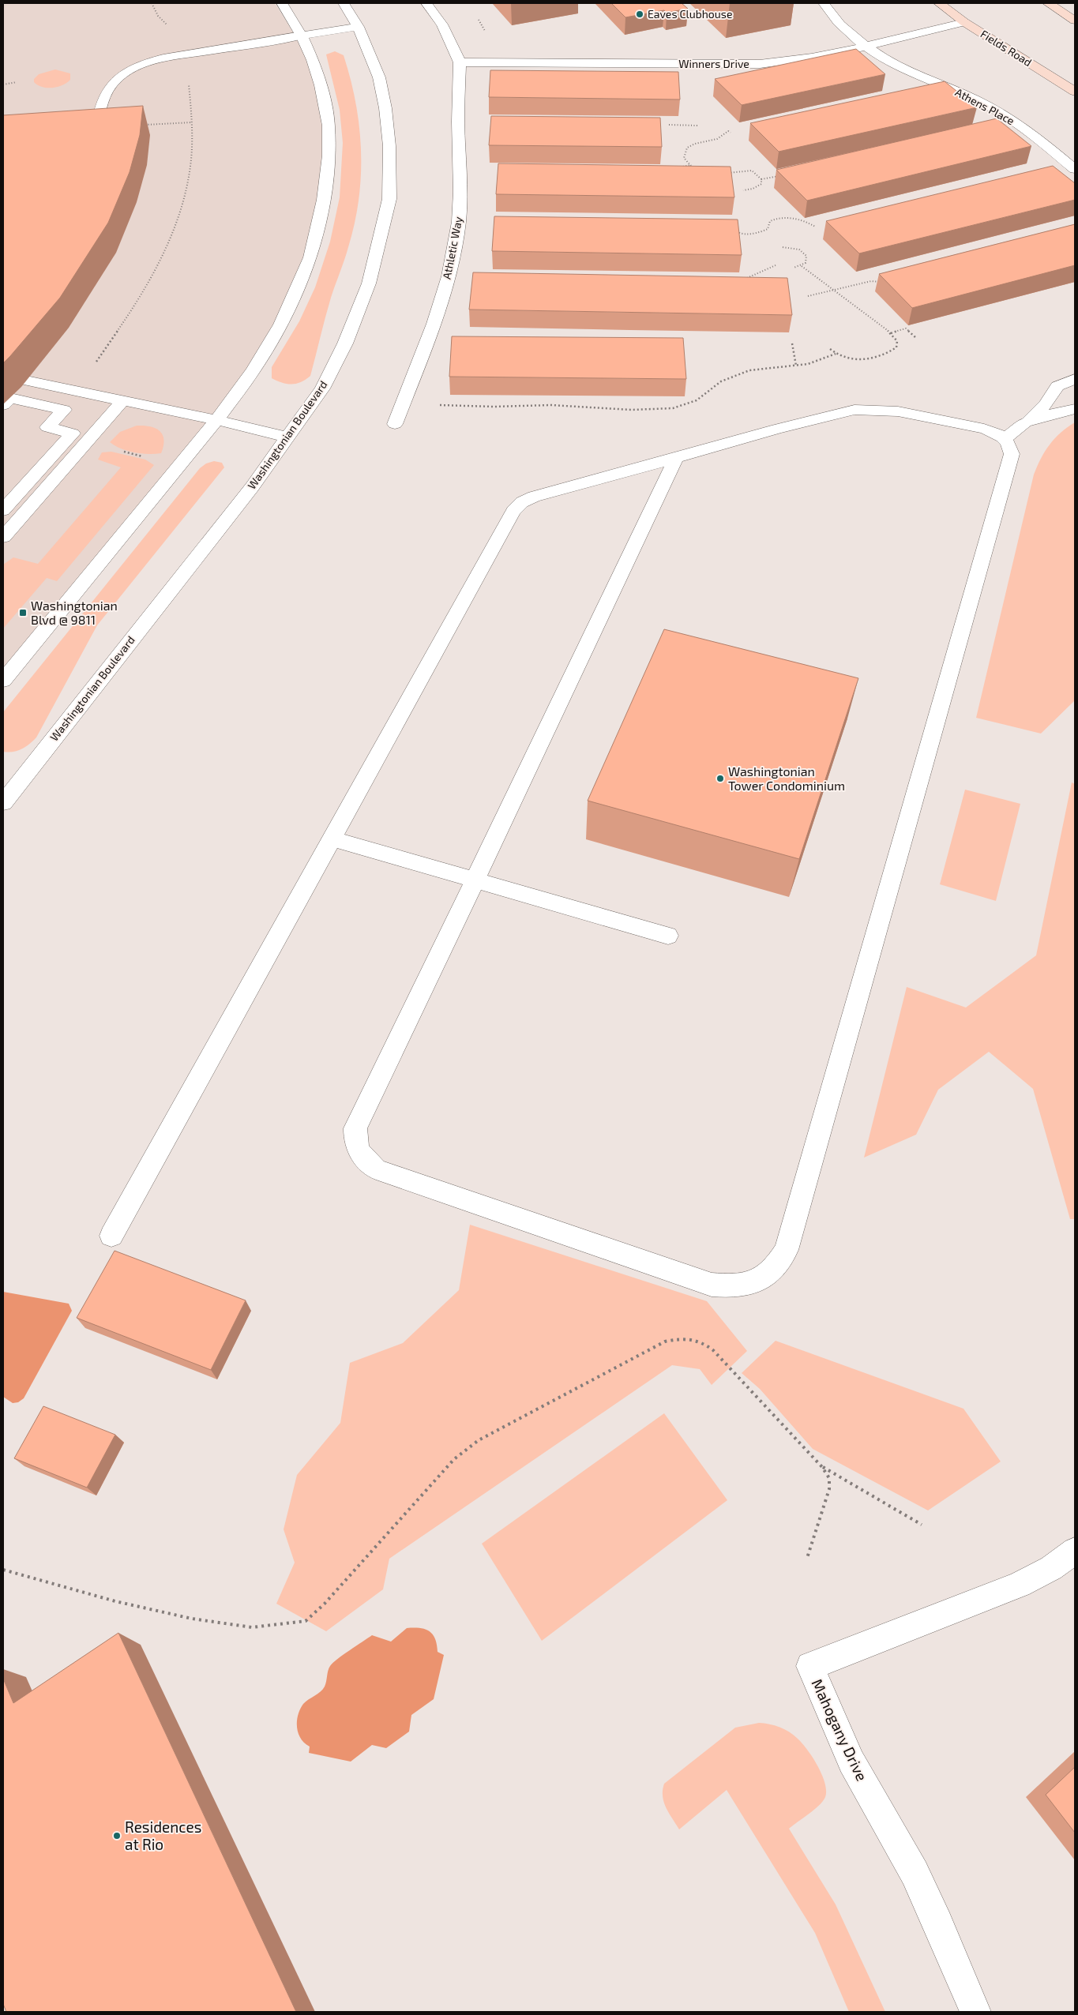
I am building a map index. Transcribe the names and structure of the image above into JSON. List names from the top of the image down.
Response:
{
  "streets": {
    "main road": ["Fields Road"],
    "street": [
      "Winners Drive",
      "Athens Place",
      "Athletic Way",
      "Washingtonian Boulevard",
      "Mahogany Drive"
    ]
  },
  "crossings": [
    ["Fields Road", "Winners Drive"],
    ["Winners Drive", "Athens Place"],
    ["Winners Drive", "Athletic Way"]
  ],
  "places": {
    "other": ["Eaves Clubhouse", "Washingtonian Tower Condominium", "Residences at Rio"],
    "transit": ["Washingtonian Blvd @ 9811"]
  }
}
